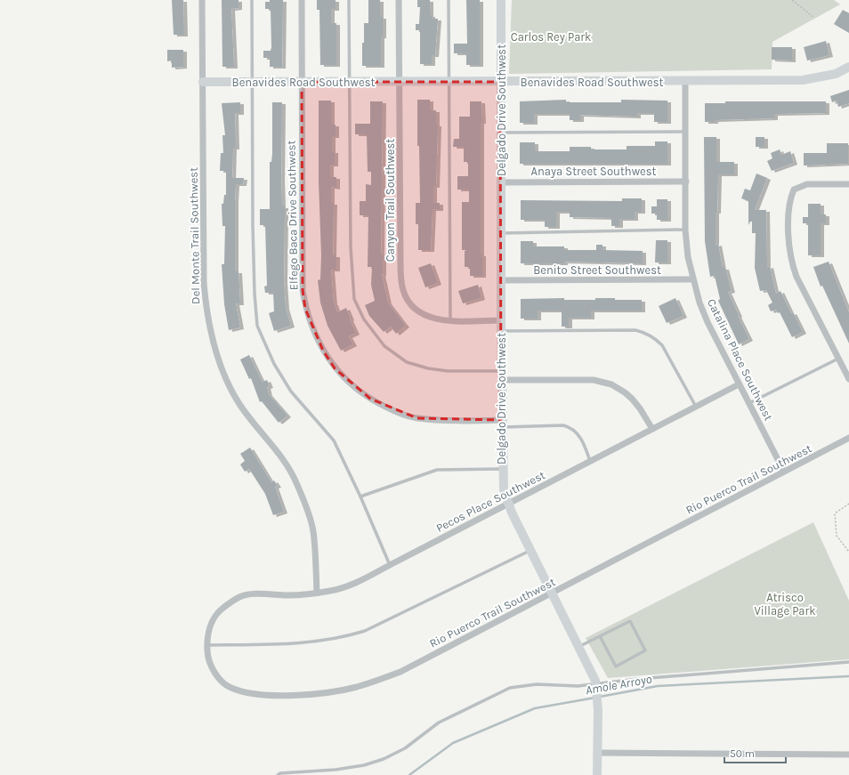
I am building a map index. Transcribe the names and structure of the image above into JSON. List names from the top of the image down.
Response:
{
  "streets": {
    "street": [
      "Benavides Road Southwest",
      "Delgado Drive Southwest",
      "Anaya Street Southwest",
      "Canyon Trail Southwest",
      "Elfego Baca Drive Southwest",
      "Del Monte Trail Southwest",
      "Benito Street Southwest",
      "Catalina Place Southwest",
      "Rio Puerco Trail Southwest",
      "Pecos Place Southwest"
    ]
  },
  "crossings": [
    ["Benavides Road Southwest", "Delgado Drive Southwest"],
    ["Benavides Road Southwest", "Canyon Trail Southwest"],
    ["Benavides Road Southwest", "Elfego Baca Drive Southwest"],
    ["Benavides Road Southwest", "Del Monte Trail Southwest"],
    ["Benavides Road Southwest", "Catalina Place Southwest"],
    ["Delgado Drive Southwest", "Anaya Street Southwest"],
    ["Delgado Drive Southwest", "Canyon Trail Southwest"],
    ["Delgado Drive Southwest", "Elfego Baca Drive Southwest"],
    ["Delgado Drive Southwest", "Benito Street Southwest"],
    ["Delgado Drive Southwest", "Rio Puerco Trail Southwest"],
    ["Delgado Drive Southwest", "Pecos Place Southwest"],
    ["Anaya Street Southwest", "Catalina Place Southwest"],
    ["Del Monte Trail Southwest", "Pecos Place Southwest"],
    ["Benito Street Southwest", "Catalina Place Southwest"],
    ["Catalina Place Southwest", "Rio Puerco Trail Southwest"],
    ["Catalina Place Southwest", "Pecos Place Southwest"],
    ["Rio Puerco Trail Southwest", "Pecos Place Southwest"]
  ],
  "water": ["Amole Arroyo"],
  "parks": ["Carlos Rey Park", "Atrisco Village Park"],
  "scale_bar": "50 m"
}
